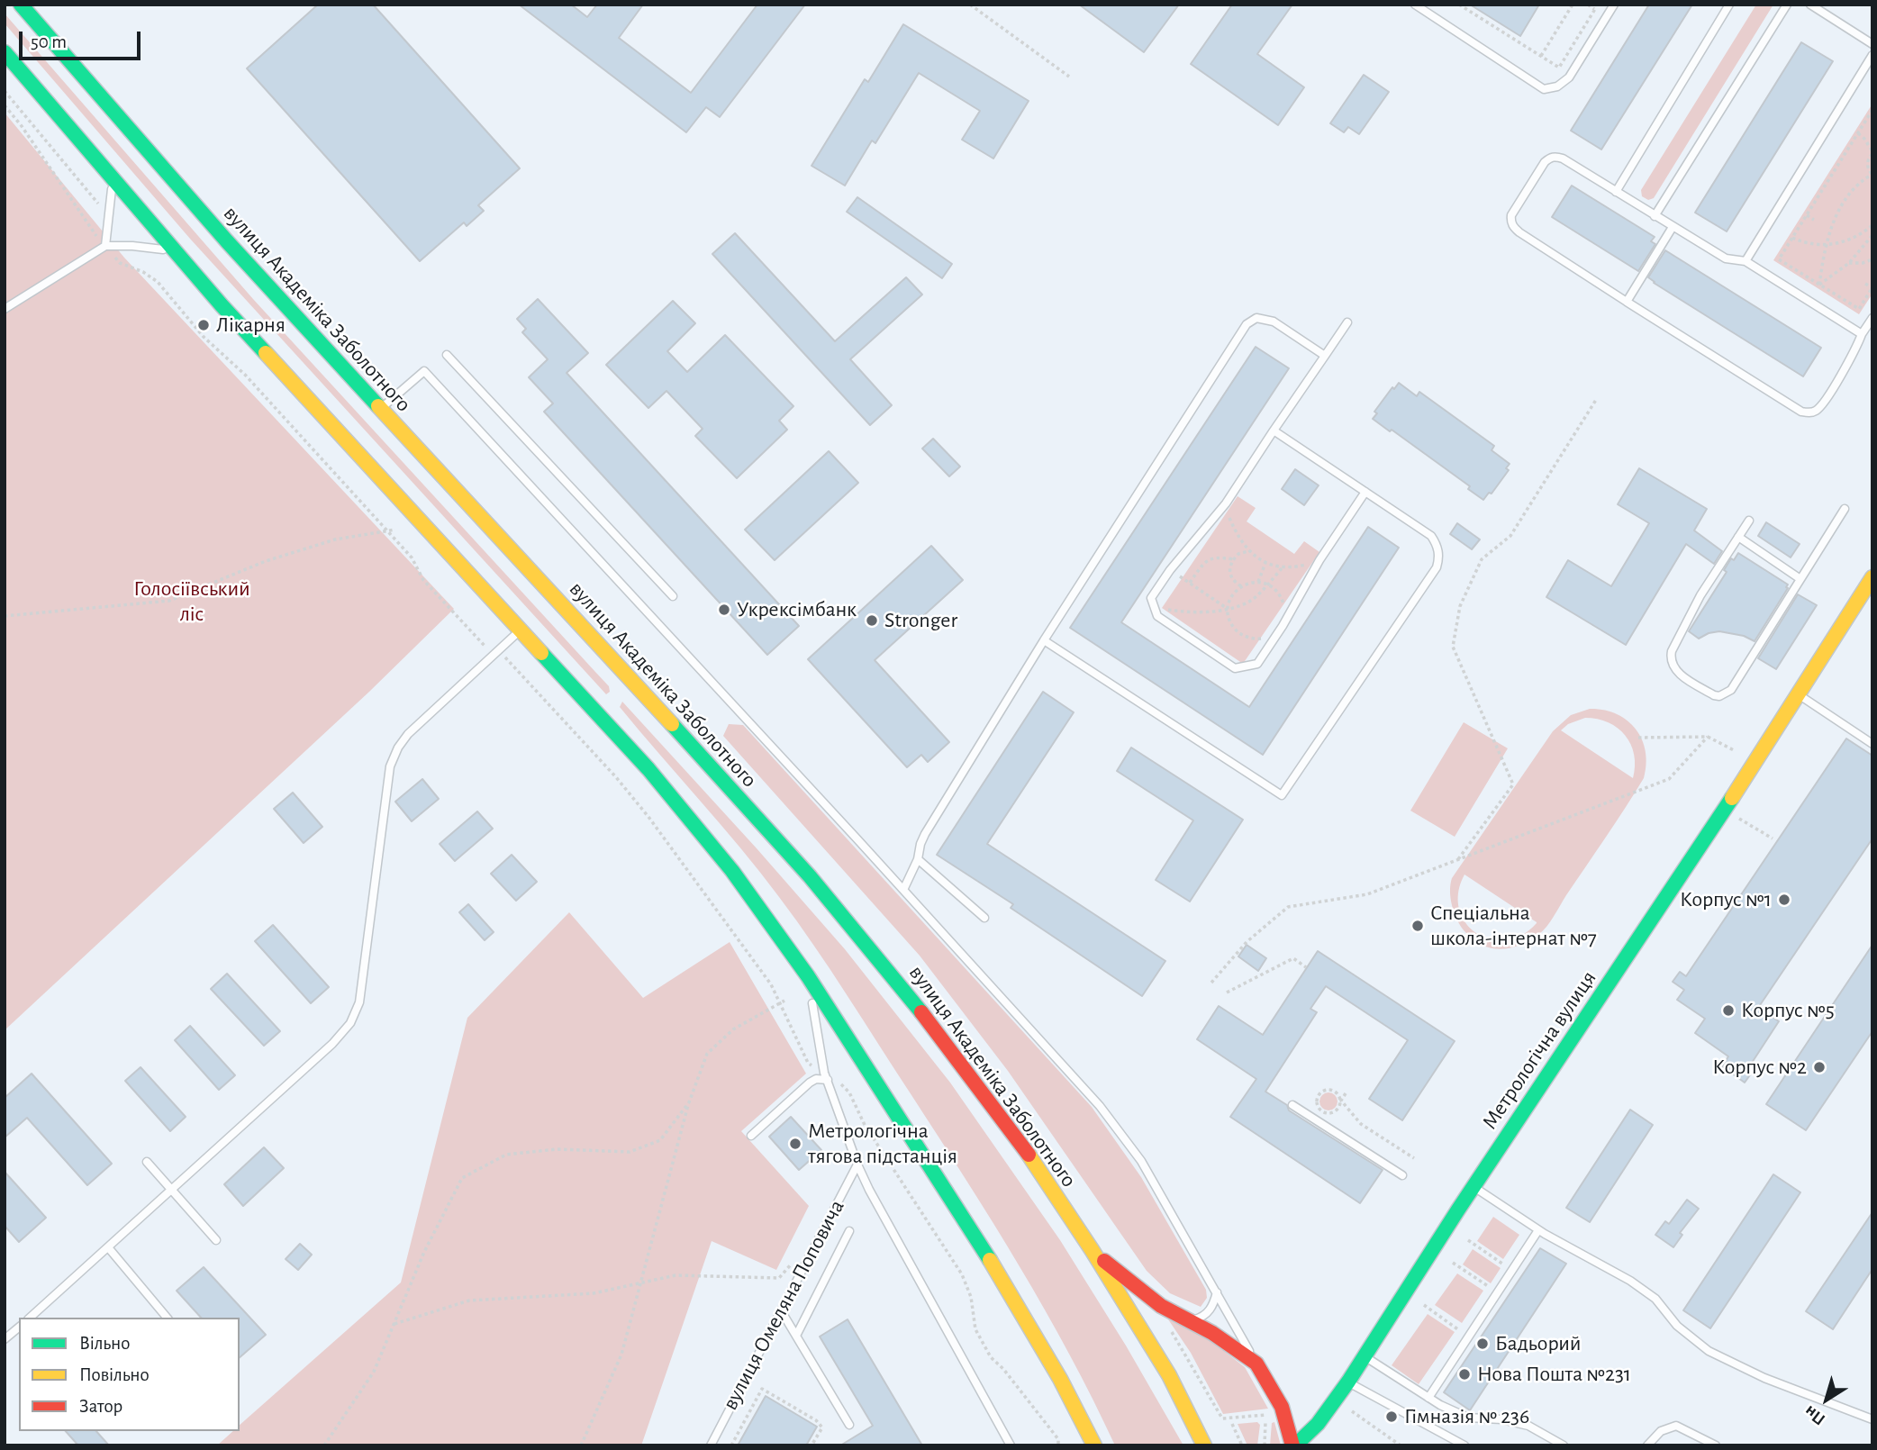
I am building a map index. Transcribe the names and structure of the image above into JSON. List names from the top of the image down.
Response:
{
  "streets": {
    "main road": ["вулиця Академіка Заболотного", "Метрологічна вулиця"],
    "lane": ["вулиця Омеляна Поповича"]
  },
  "crossings": [
    ["вулиця Академіка Заболотного", "Метрологічна вулиця"]
  ],
  "parks": ["Голосіївський ліс"],
  "places": [
    "Лікарня",
    "Укрексімбанк",
    "Stronger",
    "Корпус №1",
    "Спеціальна школа-інтернат №7",
    "Корпус №5",
    "Корпус №2",
    "Метрологічна тягова підстанція",
    "Бадьорий",
    "Нова Пошта №231",
    "Гімназія № 236"
  ],
  "legend": ["Вільно", "Повільно", "Затор"],
  "scale_bar": "50 m",
  "north": "bottom left"
}
